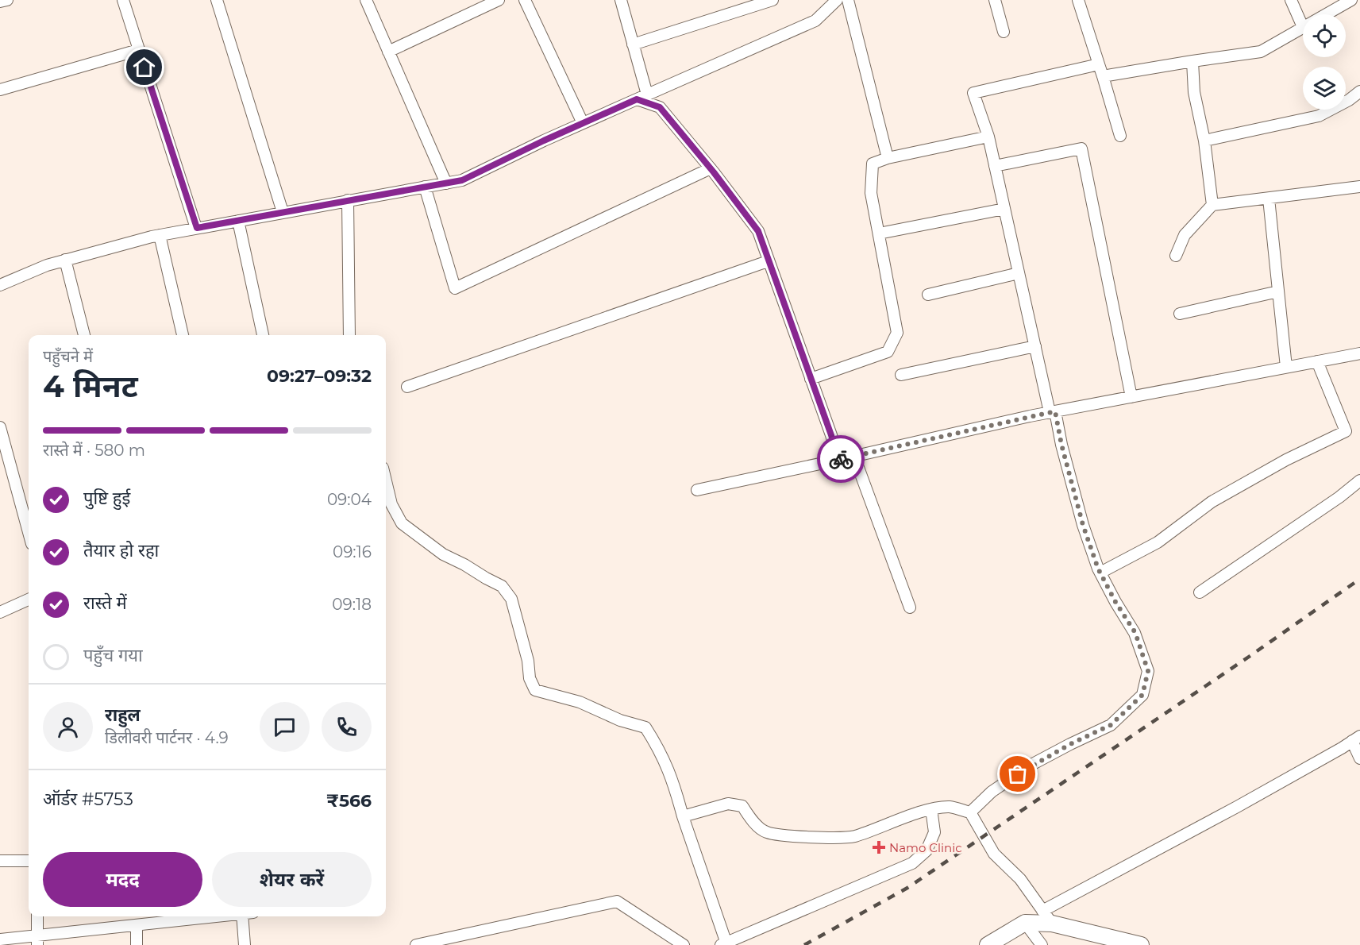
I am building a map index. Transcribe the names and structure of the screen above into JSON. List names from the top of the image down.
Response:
{
  "places": {
    "health": ["Namo Clinic"]
  },
  "page": {
    "heading": ["4 मिनट", "पहुँचने में", "09:27–09:32"],
    "panel": [
      "राहुल",
      "डिलीवरी पार्टनर · 4.9",
      "ऑर्डर #5753",
      "₹566"
    ],
    "bar": "रास्ते में · 580 m",
    "list": [
      ["पुष्टि हुई", "09:04"],
      ["तैयार हो रहा", "09:16"],
      ["रास्ते में", "09:18"],
      "पहुँच गया"
    ],
    "buttons": ["मदद", "शेयर करें"]
  }
}
